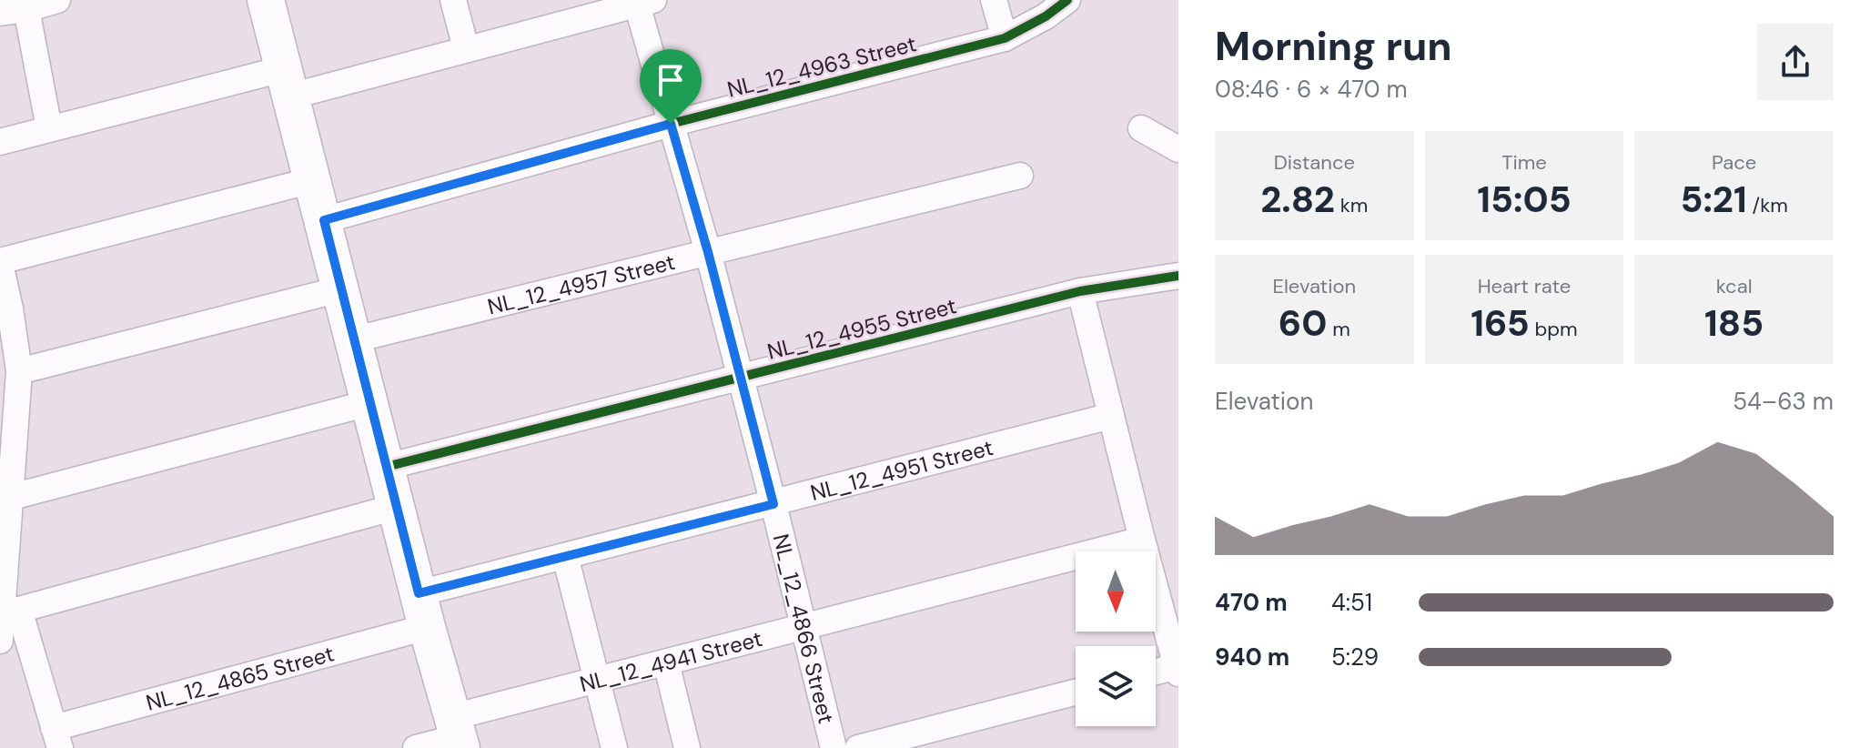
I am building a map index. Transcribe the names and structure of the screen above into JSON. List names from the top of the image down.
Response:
{
  "streets": {
    "street": [
      "NL_12_4963 Street",
      "NL_12_4957 Street",
      "NL_12_4955 Street",
      "NL_12_4951 Street",
      "NL_12_4866 Street",
      "NL_12_4941 Street",
      "NL_12_4865 Street"
    ]
  },
  "crossings": [
    ["NL_12_4963 Street", "NL_12_4866 Street"],
    ["NL_12_4957 Street", "NL_12_4866 Street"],
    ["NL_12_4955 Street", "NL_12_4866 Street"],
    ["NL_12_4951 Street", "NL_12_4866 Street"],
    ["NL_12_4951 Street", "NL_12_4865 Street"],
    ["NL_12_4866 Street", "NL_12_4941 Street"]
  ],
  "north": "bottom",
  "page": {
    "heading": ["Morning run", "08:46 · 6 × 470 m"],
    "stats": [
      ["Distance", "2.82 km"],
      ["Time", "15:05"],
      ["Pace", "5:21 /km"],
      ["Elevation", "60 m"],
      ["Heart rate", "165 bpm"],
      ["kcal", "185"]
    ],
    "chart": ["Elevation", "54–63 m"],
    "list": [
      {
        "name": "470 m",
        "note": "4:51"
      },
      {
        "name": "940 m",
        "note": "5:29"
      }
    ]
  }
}
